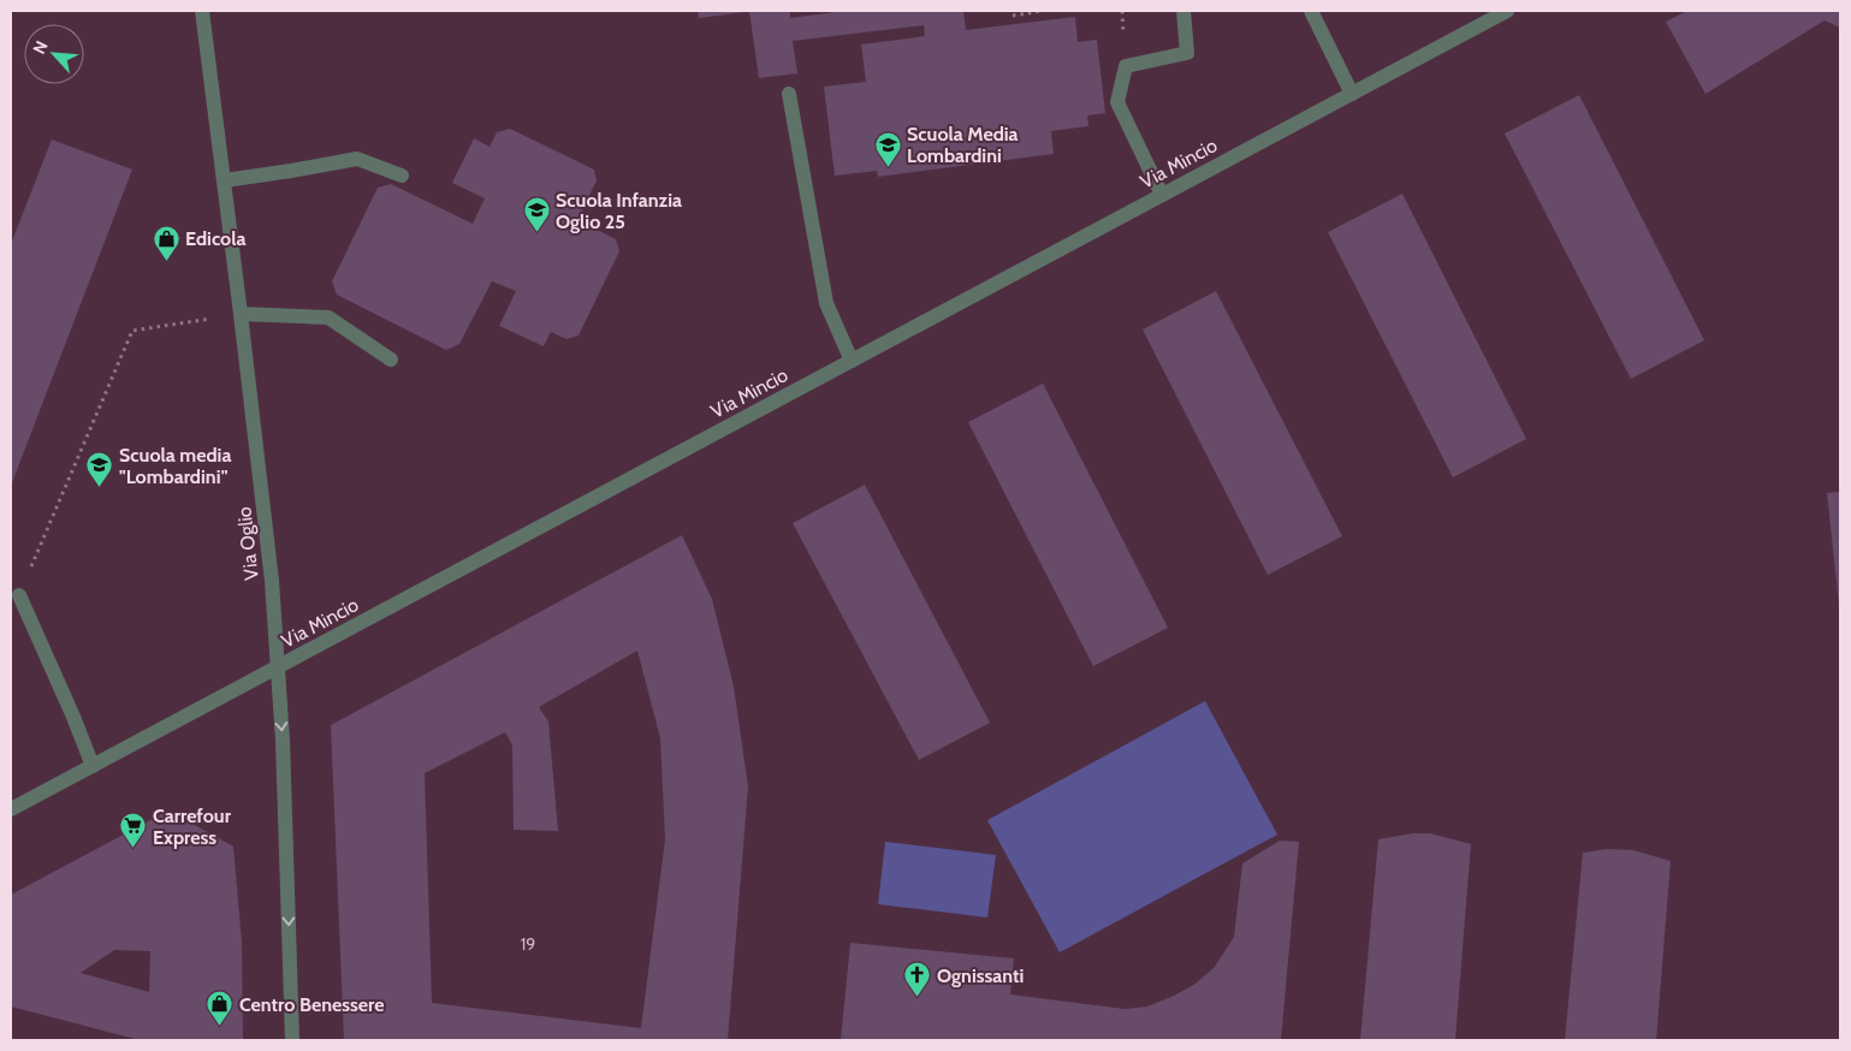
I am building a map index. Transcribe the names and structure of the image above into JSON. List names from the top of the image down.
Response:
{
  "streets": {
    "street": ["Via Mincio", "Via Oglio"]
  },
  "crossings": [
    ["Via Mincio", "Via Oglio"]
  ],
  "one_way": ["Via Oglio"],
  "places": {
    "school or university": ["Scuola Media Lombardini", "Scuola Infanzia Oglio 25", "Scuola media \"Lombardini\""],
    "shop": ["Edicola", "Centro Benessere"],
    "supermarket": ["Carrefour Express"],
    "church": ["Ognissanti"]
  },
  "house_numbers": ["19"],
  "north": "top left"
}
